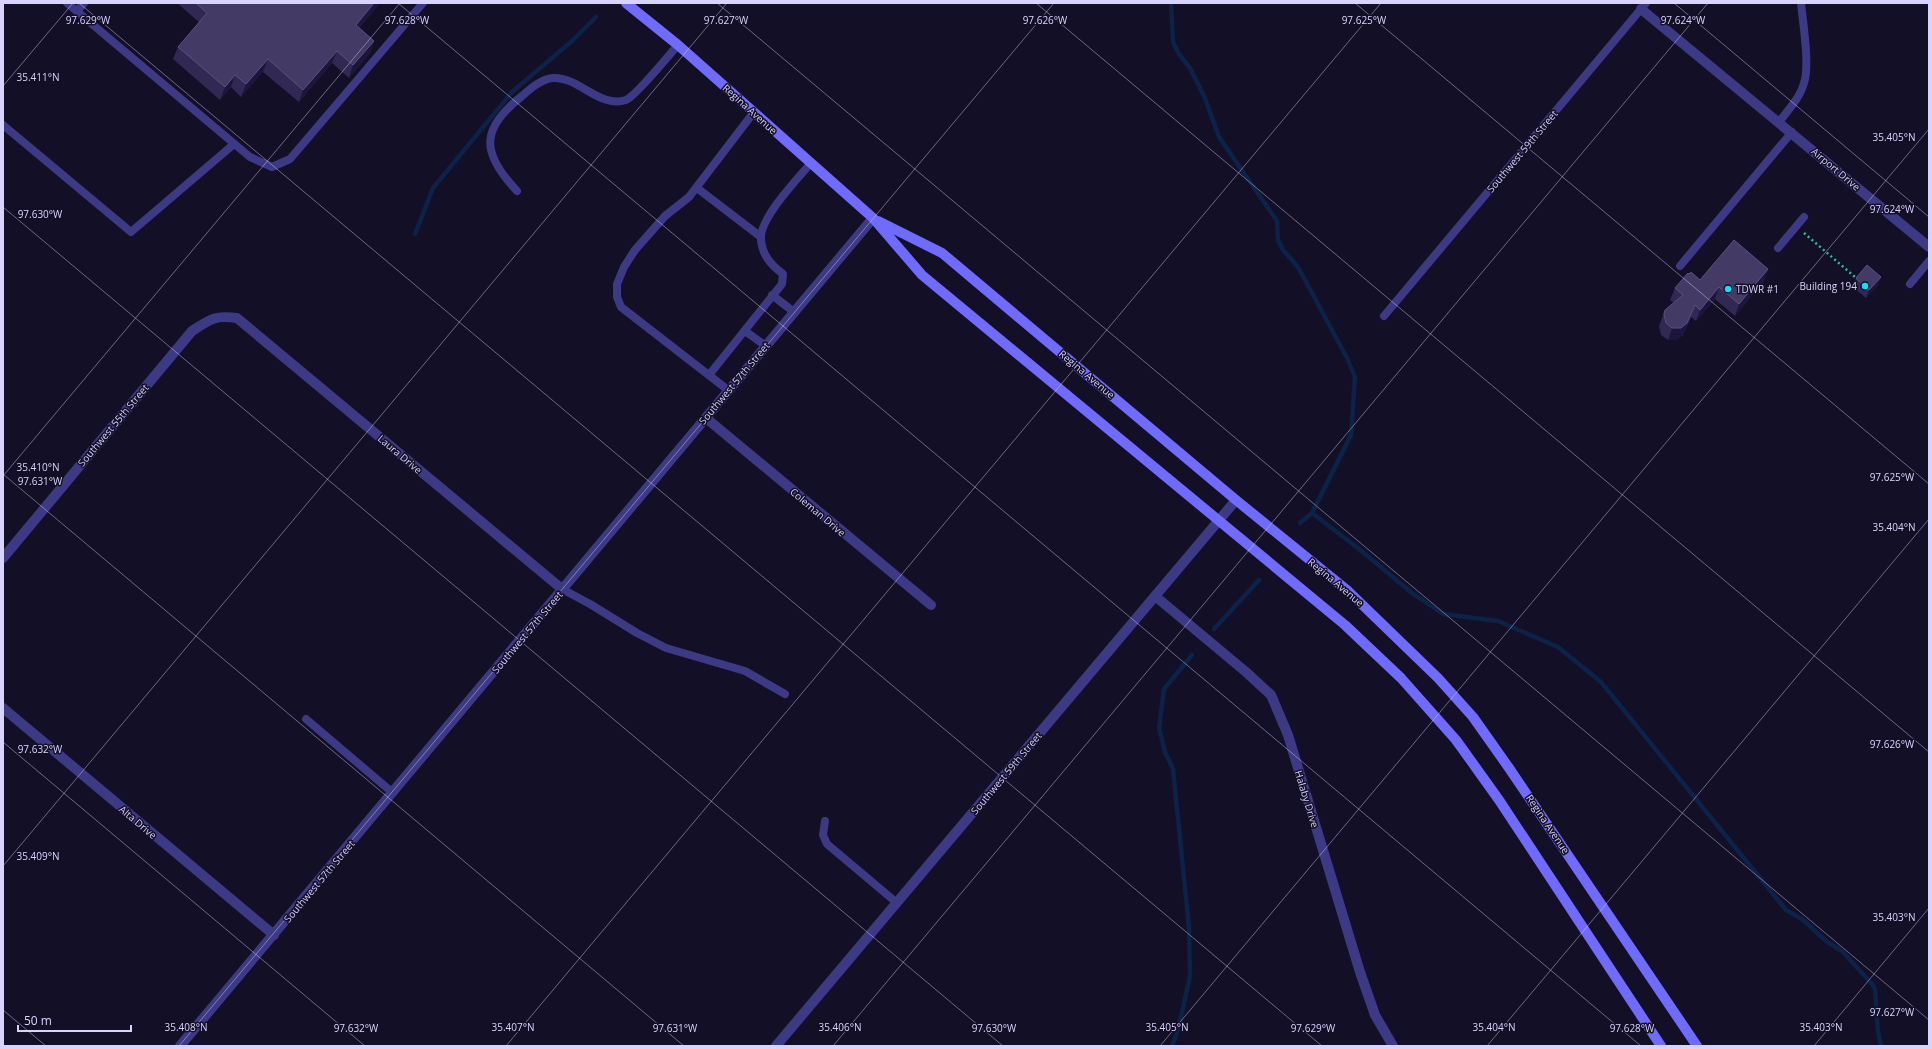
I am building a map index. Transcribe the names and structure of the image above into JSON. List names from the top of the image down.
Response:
{
  "streets": {
    "main road": ["Regina Avenue"],
    "street": [
      "Southwest 59th Street",
      "Airport Drive",
      "Southwest 57th Street",
      "Southwest 55th Street",
      "Laura Drive",
      "Coleman Drive",
      "Halaby Drive",
      "Alta Drive"
    ]
  },
  "crossings": [
    ["Regina Avenue", "Southwest 59th Street"],
    ["Regina Avenue", "Southwest 57th Street"],
    ["Southwest 59th Street", "Airport Drive"],
    ["Southwest 59th Street", "Halaby Drive"],
    ["Southwest 57th Street", "Laura Drive"],
    ["Southwest 57th Street", "Coleman Drive"],
    ["Southwest 57th Street", "Alta Drive"],
    ["Southwest 55th Street", "Laura Drive"]
  ],
  "places": ["Building 194", "TDWR #1"],
  "scale_bar": "50 m",
  "coordinates": [
    "97.629°W",
    "97.628°W",
    "97.627°W",
    "97.626°W",
    "97.625°W",
    "97.624°W",
    "35.411°N",
    "35.405°N",
    "97.630°W",
    "35.410°N",
    "97.631°W",
    "35.404°N",
    "97.632°W",
    "35.409°N",
    "35.403°N",
    "35.408°N",
    "35.407°N",
    "35.406°N"
  ]
}
